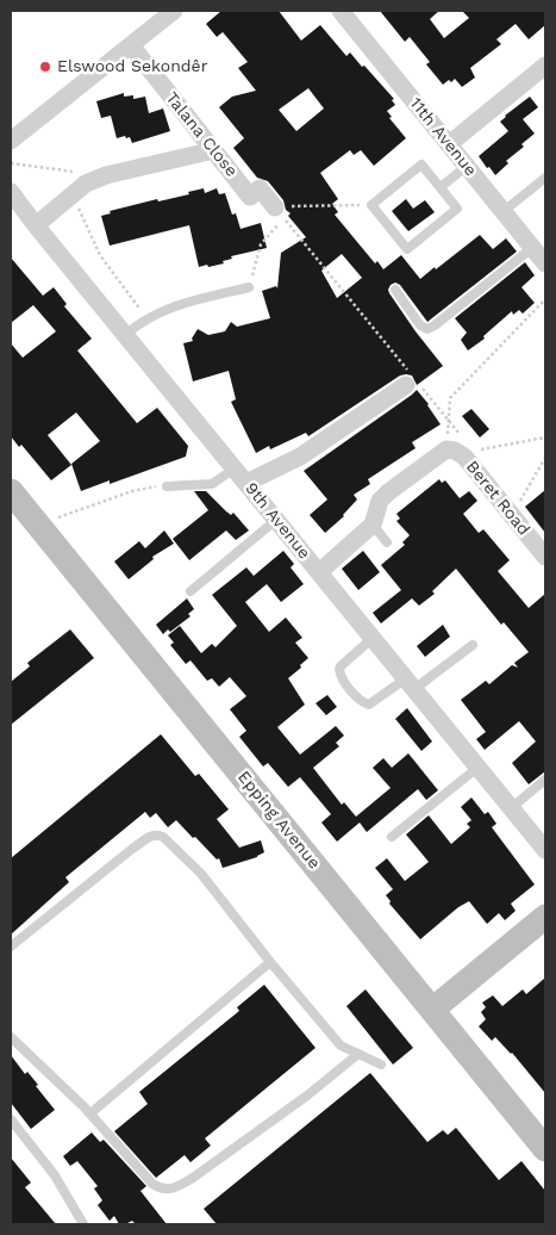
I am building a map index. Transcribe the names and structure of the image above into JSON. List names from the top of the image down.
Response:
{
  "streets": {
    "street": [
      "Talana Close",
      "11th Avenue",
      "Beret Road",
      "9th Avenue",
      "Epping Avenue"
    ]
  },
  "places": ["Elswood Sekondêr"]
}
